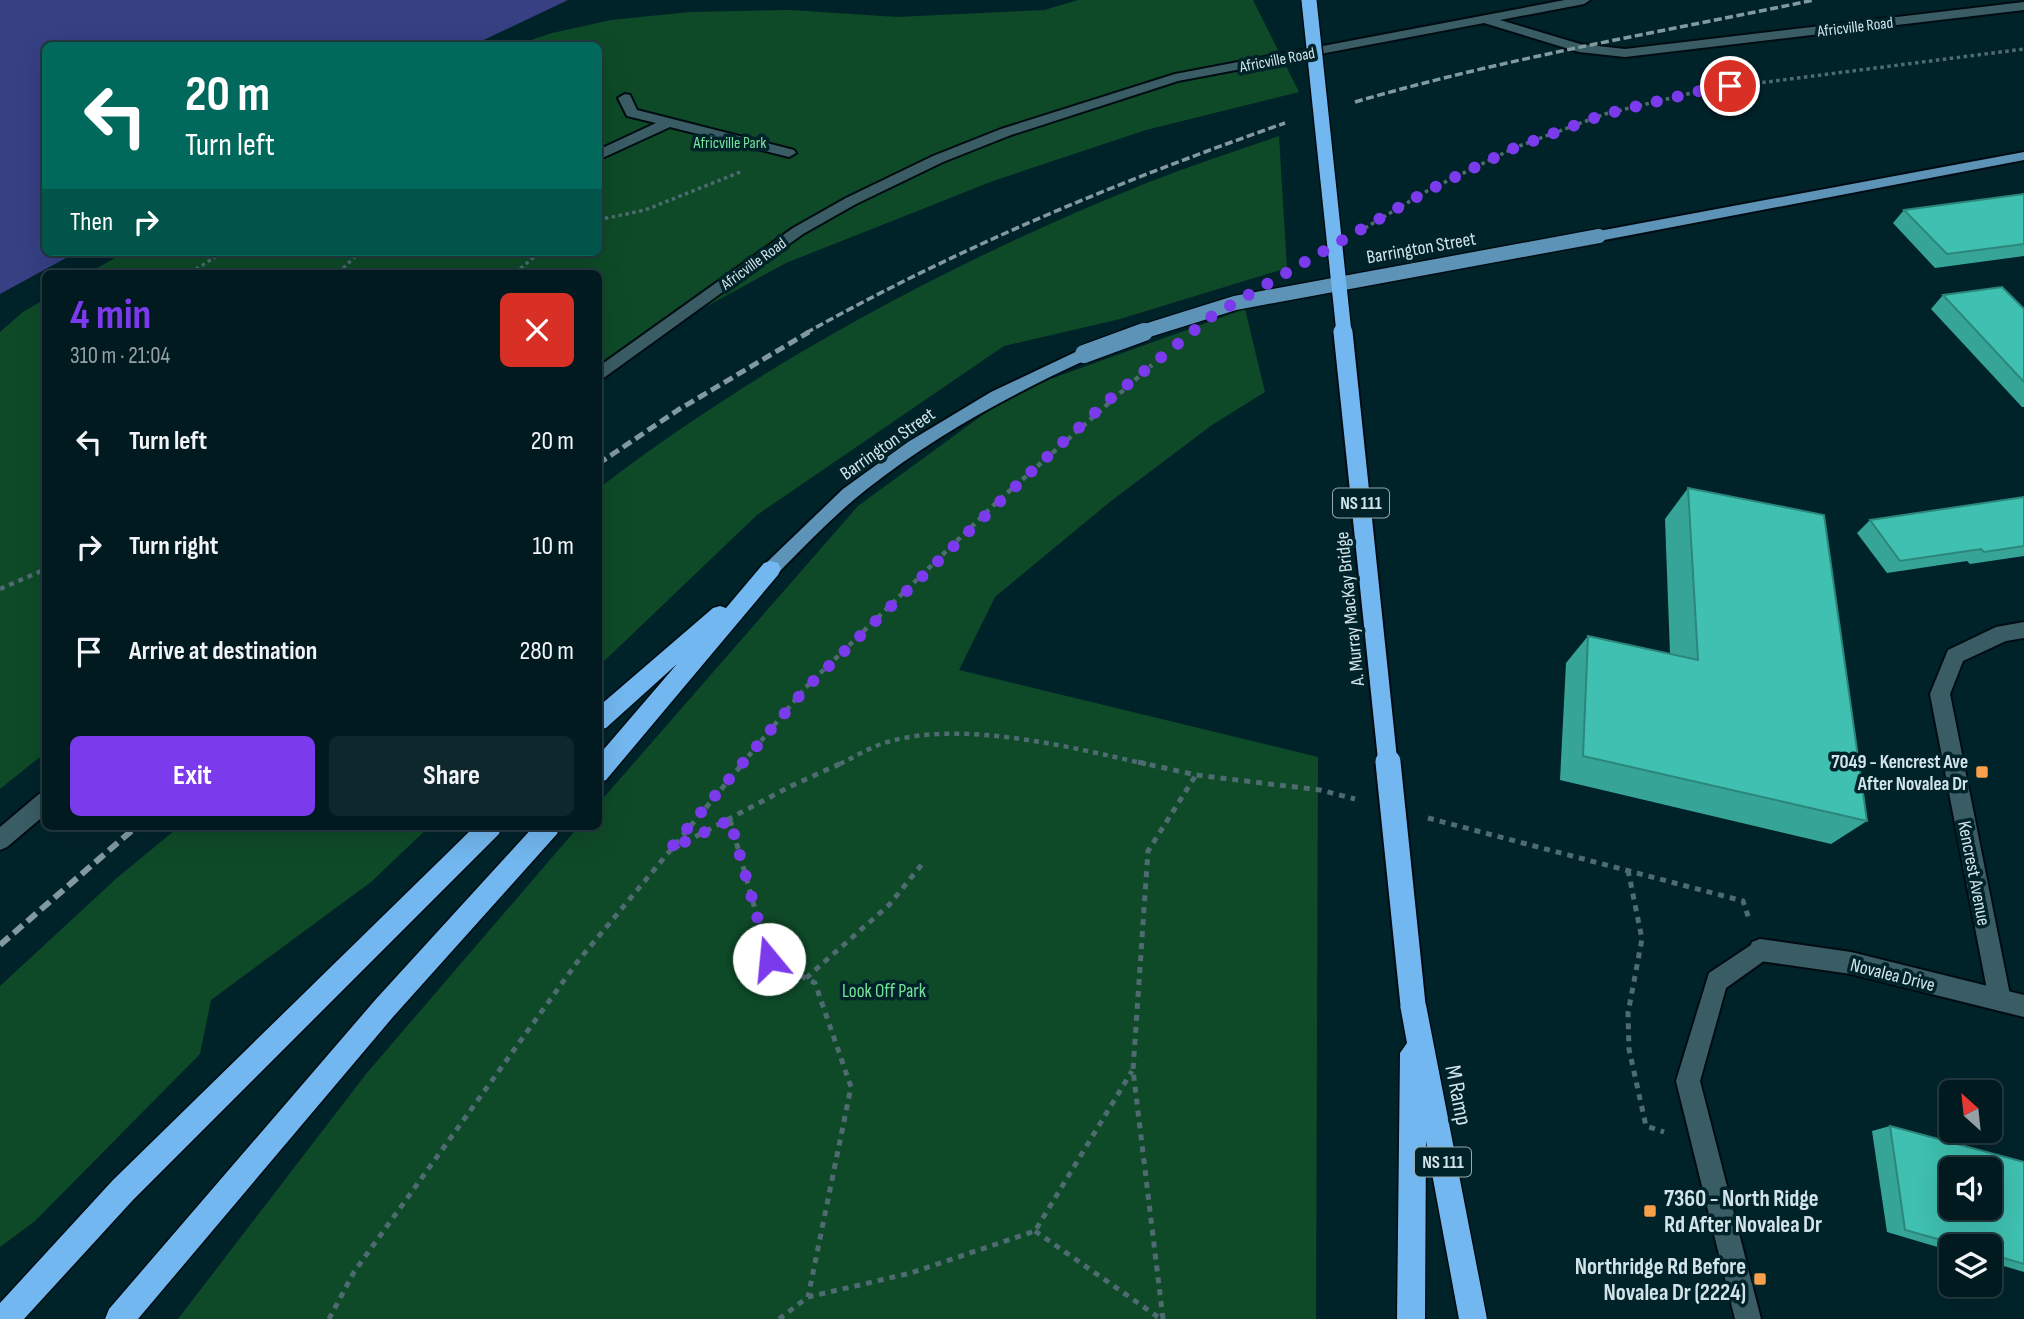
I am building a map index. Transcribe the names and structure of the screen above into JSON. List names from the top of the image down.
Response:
{
  "streets": {
    "highway": ["NS 111", "A. Murray MacKay Bridge", "M Ramp"],
    "main road": ["Barrington Street"],
    "street": ["Africville Road", "Kencrest Avenue", "Novalea Drive"]
  },
  "crossings": [
    ["NS 111", "A. Murray MacKay Bridge"],
    ["NS 111", "M Ramp"],
    ["A. Murray MacKay Bridge", "M Ramp"],
    ["Kencrest Avenue", "Novalea Drive"]
  ],
  "parks": ["Africville Park", "Look Off Park"],
  "places": {
    "transit": ["7049 - Kencrest Ave After Novalea Dr", "7360 - North Ridge Rd After Novalea Dr", "Northridge Rd Before Novalea Dr (2224)"]
  },
  "north": "top left",
  "page": {
    "turn": ["20 m", "Turn left"],
    "then": "Then",
    "heading": ["4 min", "310 m · 21:04"],
    "list": [
      {
        "name": "Turn left",
        "value": "20 m"
      },
      {
        "name": "Turn right",
        "value": "10 m"
      },
      {
        "name": "Arrive at destination",
        "value": "280 m"
      }
    ],
    "buttons": ["Exit", "Share"]
  }
}
